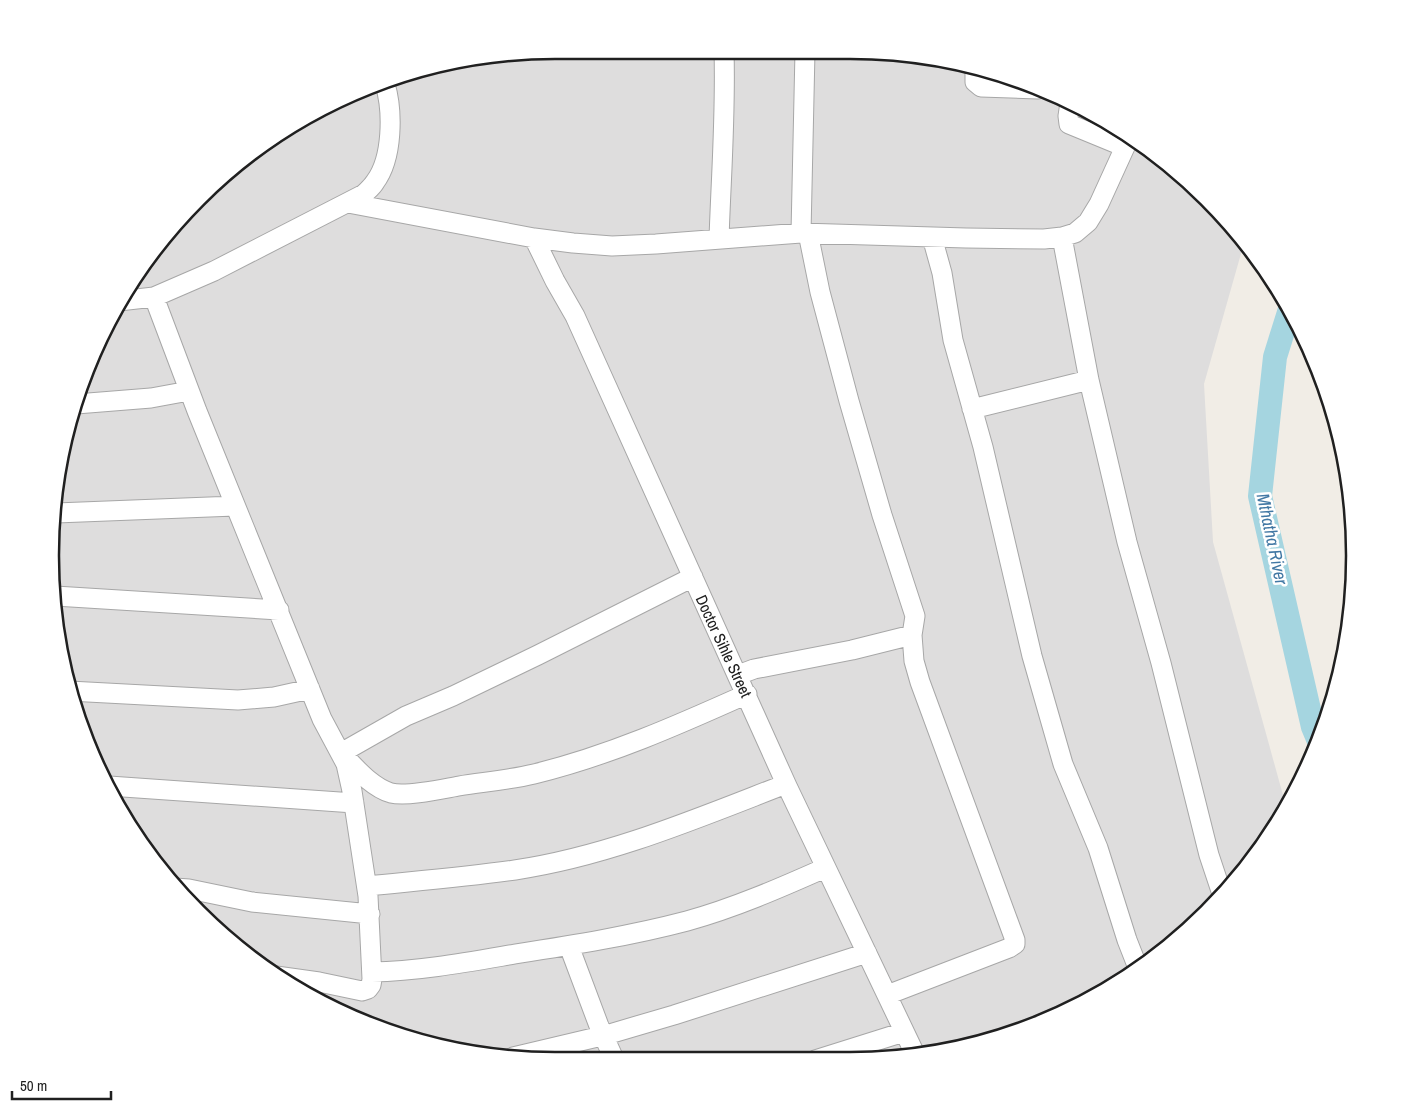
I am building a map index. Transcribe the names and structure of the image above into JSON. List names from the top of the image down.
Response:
{
  "streets": {
    "street": ["Doctor Sihle Street"]
  },
  "water": ["Mthatha River"],
  "scale_bar": "50 m"
}
